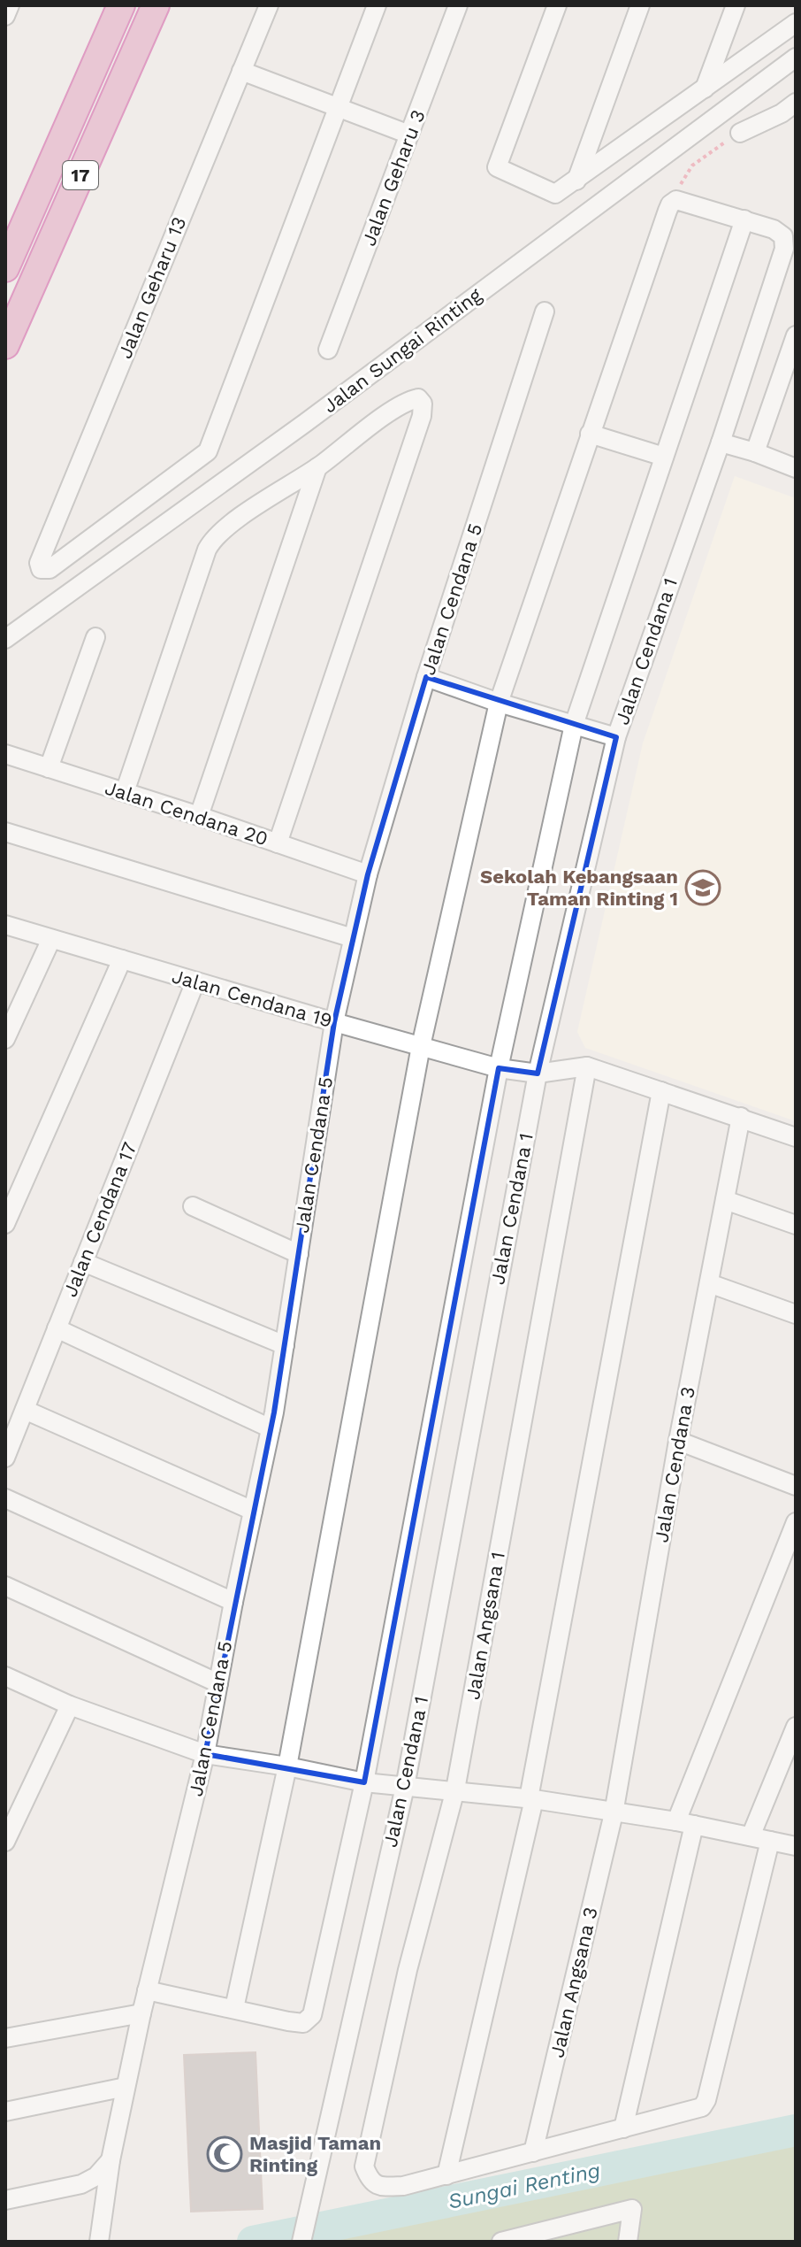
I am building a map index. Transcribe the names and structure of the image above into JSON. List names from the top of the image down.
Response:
{
  "streets": {
    "highway": ["17"],
    "street": [
      "Jalan Geharu 3",
      "Jalan Geharu 13",
      "Jalan Sungai Rinting",
      "Jalan Cendana 5",
      "Jalan Cendana 1",
      "Jalan Cendana 20",
      "Jalan Cendana 19",
      "Jalan Cendana 17",
      "Jalan Cendana 3",
      "Jalan Angsana 1",
      "Jalan Angsana 3"
    ]
  },
  "crossings": [
    ["Jalan Cendana 5", "Jalan Cendana 20"],
    ["Jalan Cendana 5", "Jalan Cendana 19"],
    ["Jalan Cendana 1", "Jalan Cendana 19"],
    ["Jalan Cendana 19", "Jalan Cendana 17"],
    ["Jalan Cendana 19", "Jalan Angsana 1"],
    ["Jalan Cendana 3", "Jalan Angsana 3"]
  ],
  "water": ["Sungai Renting"],
  "places": {
    "school or university": ["Sekolah Kebangsaan Taman Rinting 1"],
    "mosque": ["Masjid Taman Rinting"]
  }
}
